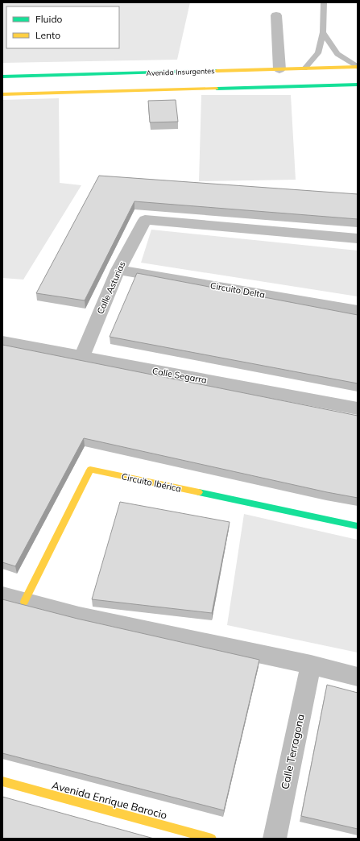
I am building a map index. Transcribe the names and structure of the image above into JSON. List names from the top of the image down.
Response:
{
  "streets": {
    "main road": ["Avenida Insurgentes", "Circuito Ibérica", "Avenida Enrique Barocio"],
    "street": [
      "Calle Asturias",
      "Circuito Delta",
      "Calle Segarra",
      "Calle Terragona"
    ]
  },
  "crossings": [
    ["Calle Asturias", "Circuito Delta"],
    ["Calle Asturias", "Calle Segarra"]
  ],
  "legend": ["Fluido", "Lento"]
}
